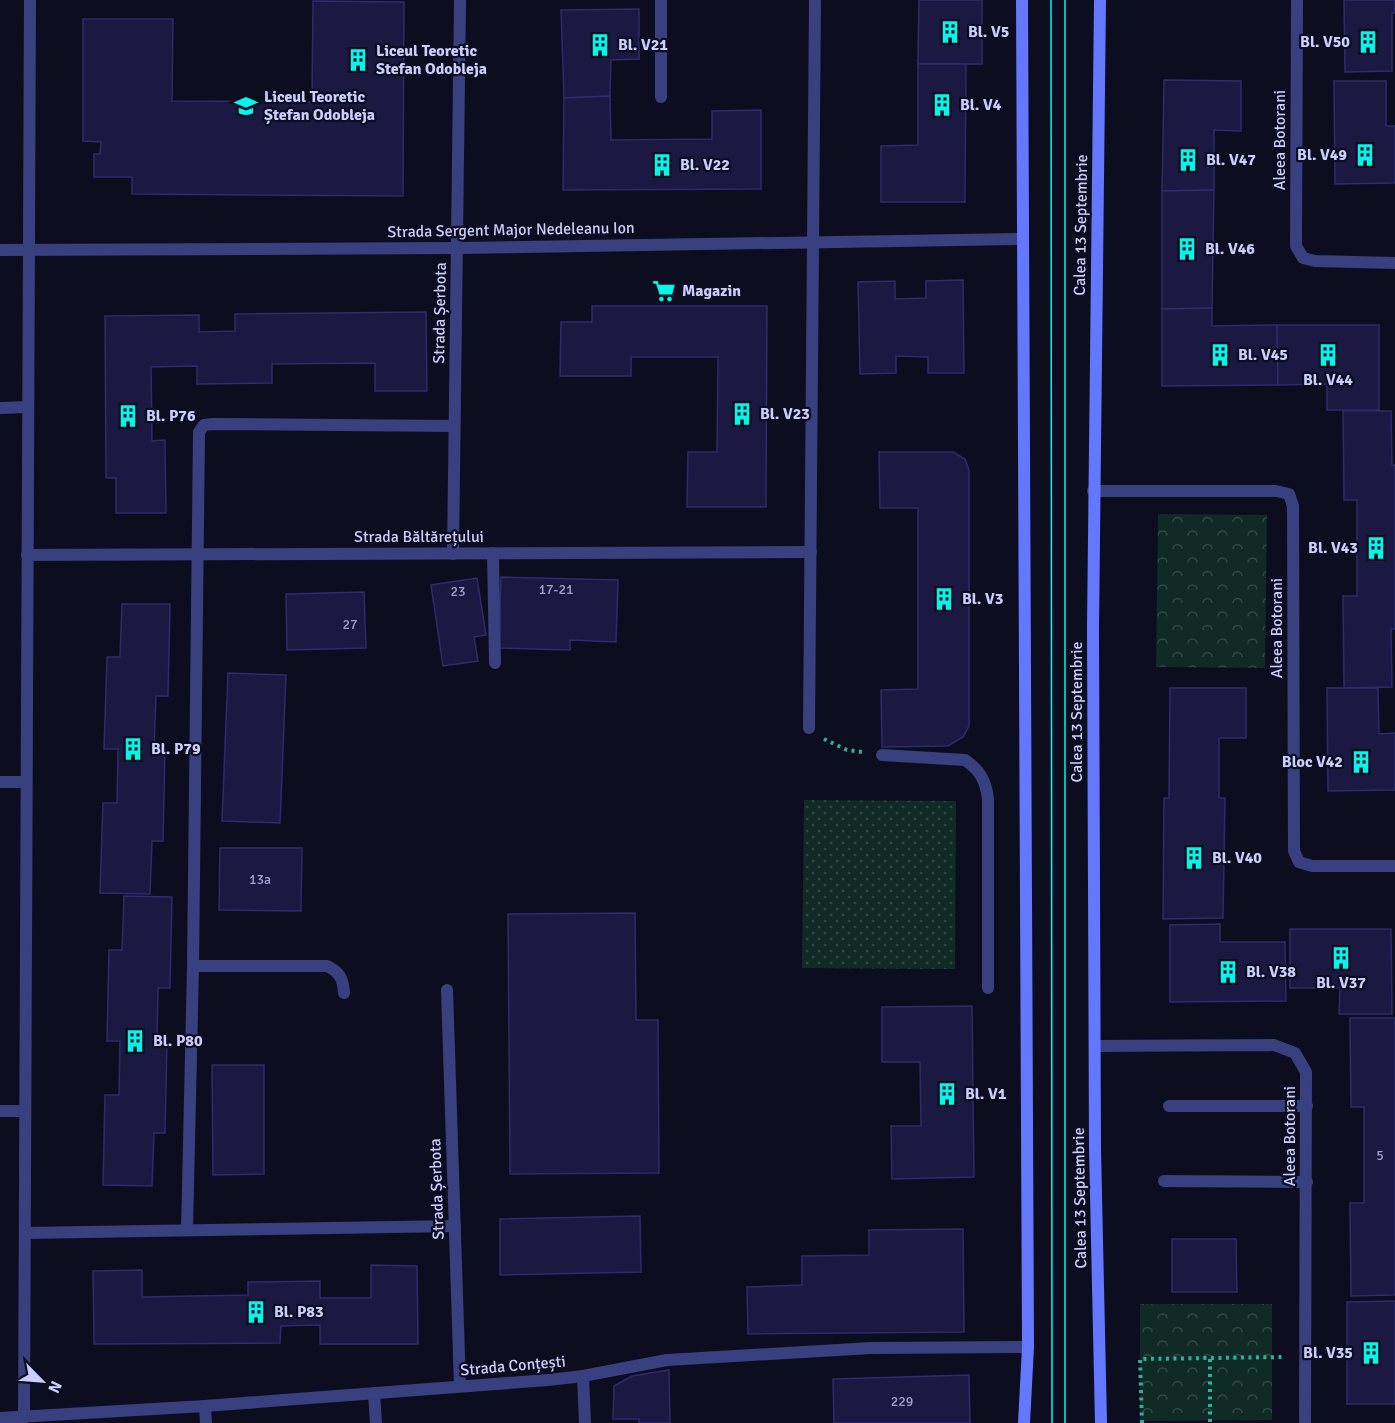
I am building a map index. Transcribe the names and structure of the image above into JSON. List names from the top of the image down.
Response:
{
  "streets": {
    "main road": ["Calea 13 Septembrie"],
    "street": [
      "Aleea Botorani",
      "Strada Sergent Major Nedeleanu Ion",
      "Strada Șerbota",
      "Strada Băltărețului",
      "Strada Conțești"
    ]
  },
  "crossings": [
    ["Aleea Botorani", "Calea 13 Septembrie"],
    ["Strada Sergent Major Nedeleanu Ion", "Strada Șerbota"],
    ["Strada Șerbota", "Strada Băltărețului"],
    ["Strada Șerbota", "Strada Conțești"]
  ],
  "places": {
    "building": [
      "Bl. V5",
      "Bl. V50",
      "Bl. V21",
      "Liceul Teoretic Stefan Odobleja",
      "Bl. V4",
      "Bl. V49",
      "Bl. V47",
      "Bl. V22",
      "Bl. V46",
      "Bl. V45",
      "Bl. V44",
      "Bl. V23",
      "Bl. P76",
      "Bl. V43",
      "Bl. V3",
      "Bl. P79",
      "Bloc V42",
      "Bl. V40",
      "Bl. V37",
      "Bl. V38",
      "Bl. P80",
      "Bl. V1",
      "Bl. P83",
      "Bl. V35"
    ],
    "school or university": ["Liceul Teoretic Ștefan Odobleja"],
    "supermarket": ["Magazin"]
  },
  "house_numbers": [
    "17-21",
    "23",
    "27",
    "13a",
    "5",
    "229"
  ],
  "north": "bottom right"
}
